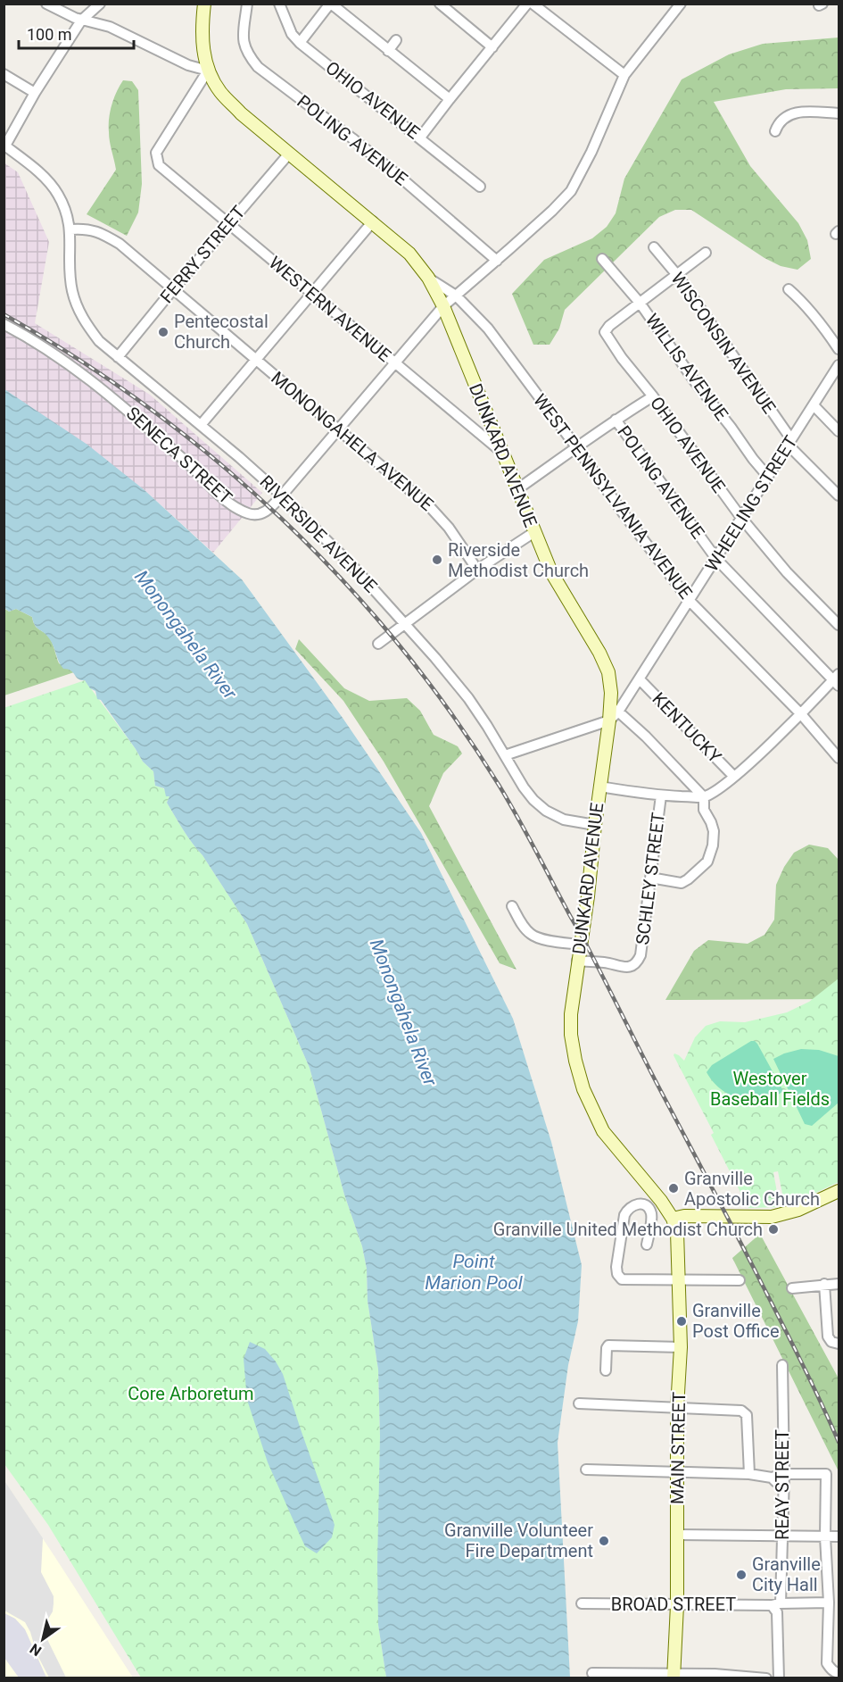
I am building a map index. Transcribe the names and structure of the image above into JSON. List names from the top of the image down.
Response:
{
  "streets": {
    "main road": ["DUNKARD AVENUE", "MAIN STREET"],
    "street": [
      "OHIO AVENUE",
      "POLING AVENUE",
      "FERRY STREET",
      "WESTERN AVENUE",
      "WISCONSIN AVENUE",
      "WILLIS AVENUE",
      "MONONGAHELA AVENUE",
      "SENECA STREET",
      "WEST PENNSYLVANIA AVENUE",
      "WHEELING STREET",
      "RIVERSIDE AVENUE",
      "KENTUCKY",
      "SCHLEY STREET",
      "REAY STREET",
      "BROAD STREET"
    ]
  },
  "crossings": [
    ["OHIO AVENUE", "WILLIS AVENUE"],
    ["OHIO AVENUE", "WHEELING STREET"],
    ["POLING AVENUE", "SENECA STREET"],
    ["POLING AVENUE", "WHEELING STREET"],
    ["FERRY STREET", "WESTERN AVENUE"],
    ["FERRY STREET", "MONONGAHELA AVENUE"],
    ["FERRY STREET", "DUNKARD AVENUE"],
    ["FERRY STREET", "RIVERSIDE AVENUE"],
    ["WESTERN AVENUE", "SENECA STREET"],
    ["WESTERN AVENUE", "DUNKARD AVENUE"],
    ["WISCONSIN AVENUE", "WHEELING STREET"],
    ["WILLIS AVENUE", "WHEELING STREET"],
    ["MONONGAHELA AVENUE", "SENECA STREET"],
    ["MONONGAHELA AVENUE", "RIVERSIDE AVENUE"],
    ["SENECA STREET", "DUNKARD AVENUE"],
    ["SENECA STREET", "WEST PENNSYLVANIA AVENUE"],
    ["SENECA STREET", "RIVERSIDE AVENUE"],
    ["DUNKARD AVENUE", "WEST PENNSYLVANIA AVENUE"],
    ["DUNKARD AVENUE", "WHEELING STREET"],
    ["DUNKARD AVENUE", "RIVERSIDE AVENUE"],
    ["DUNKARD AVENUE", "SCHLEY STREET"],
    ["DUNKARD AVENUE", "MAIN STREET"],
    ["WEST PENNSYLVANIA AVENUE", "WHEELING STREET"],
    ["WHEELING STREET", "KENTUCKY"],
    ["MAIN STREET", "BROAD STREET"],
    ["REAY STREET", "BROAD STREET"]
  ],
  "water": ["Monongahela River", "Point Marion Pool"],
  "parks": ["Westover Baseball Fields", "Core Arboretum"],
  "places": [
    "Pentecostal Church",
    "Riverside Methodist Church",
    "Granville Apostolic Church",
    "Granville United Methodist Church",
    "Granville Post Office",
    "Granville Volunteer Fire Department",
    "Granville City Hall"
  ],
  "scale_bar": "100 m",
  "north": "bottom left"
}
